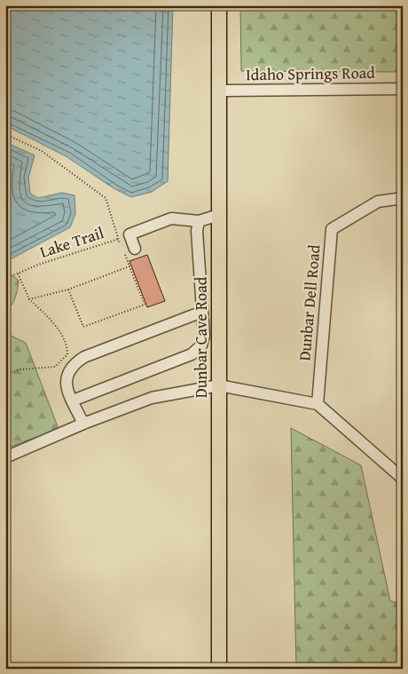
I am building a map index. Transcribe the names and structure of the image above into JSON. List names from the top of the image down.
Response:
{
  "streets": {
    "main road": ["Dunbar Cave Road"],
    "street": ["Idaho Springs Road", "Dunbar Dell Road"],
    "path": ["Lake Trail"]
  },
  "crossings": [
    ["Idaho Springs Road", "Dunbar Cave Road"]
  ]
}
